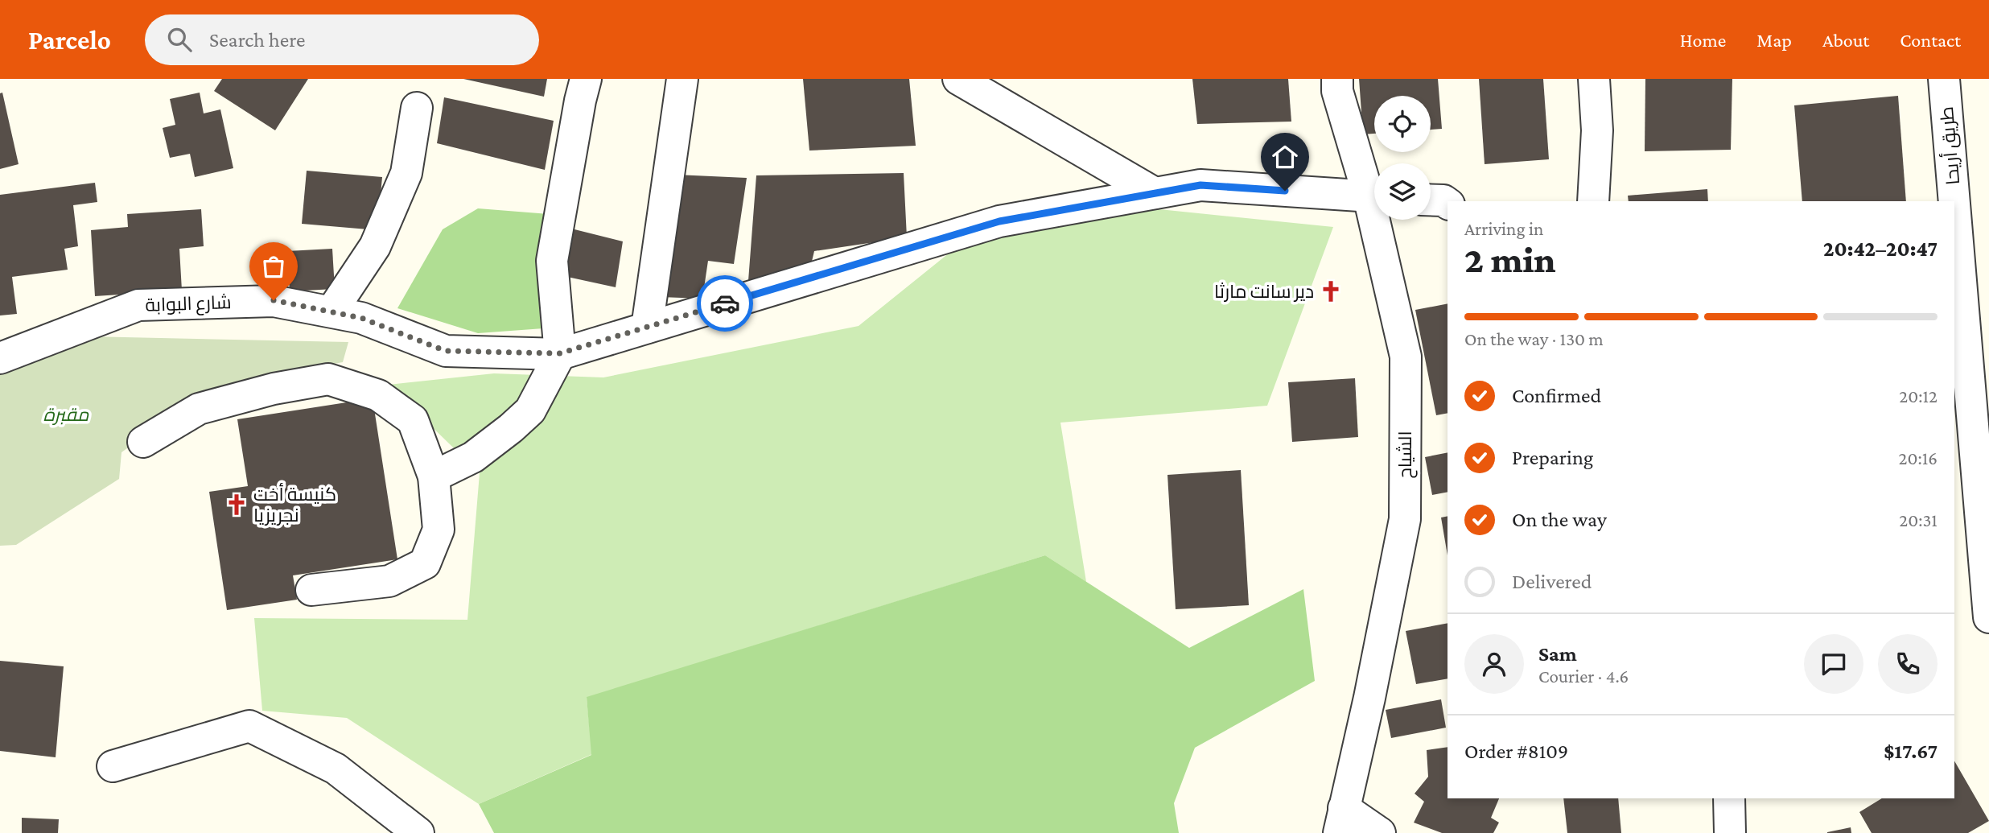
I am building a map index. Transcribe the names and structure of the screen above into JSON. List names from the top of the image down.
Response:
{
  "streets": {
    "street": ["طريق أريحا", "شارع البوابة", "الشياح"]
  },
  "parks": ["مقبرة"],
  "places": {
    "church": ["دير سانت مارثا", "كنيسة أخت نجريزيا"]
  },
  "page": {
    "header": "Parcelo",
    "search": "Search here",
    "nav": [
      "Home",
      "Map",
      "About",
      "Contact"
    ],
    "heading": ["2 min", "Arriving in", "20:42–20:47"],
    "panel": [
      "Sam",
      "Courier · 4.6",
      "Order #8109",
      "$17.67"
    ],
    "bar": "On the way · 130 m",
    "list": [
      ["Confirmed", "20:12"],
      ["Preparing", "20:16"],
      ["On the way", "20:31"],
      "Delivered"
    ]
  }
}
